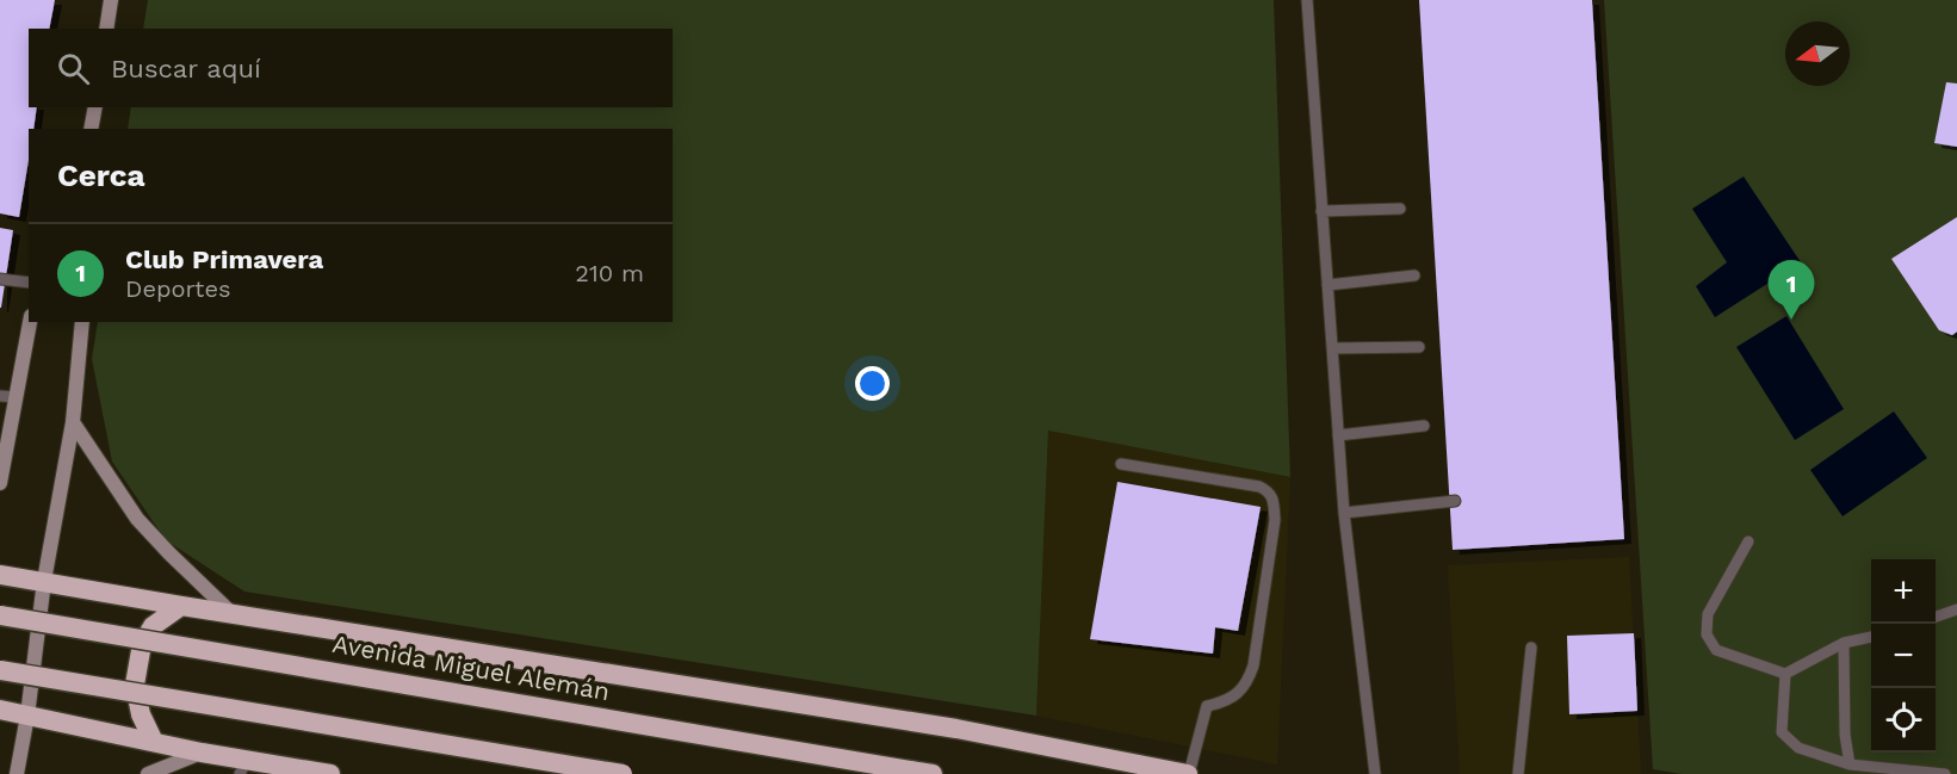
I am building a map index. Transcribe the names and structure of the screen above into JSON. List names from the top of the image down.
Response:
{
  "streets": {
    "highway": ["Avenida Miguel Alemán"]
  },
  "north": "left",
  "page": {
    "search": "Buscar aquí",
    "heading": "Cerca",
    "list": [
      {
        "mark": "1",
        "name": "Club Primavera",
        "note": "Deportes",
        "value": "210 m"
      }
    ],
    "pins": "1",
    "map_buttons": ["+", "−"]
  }
}
